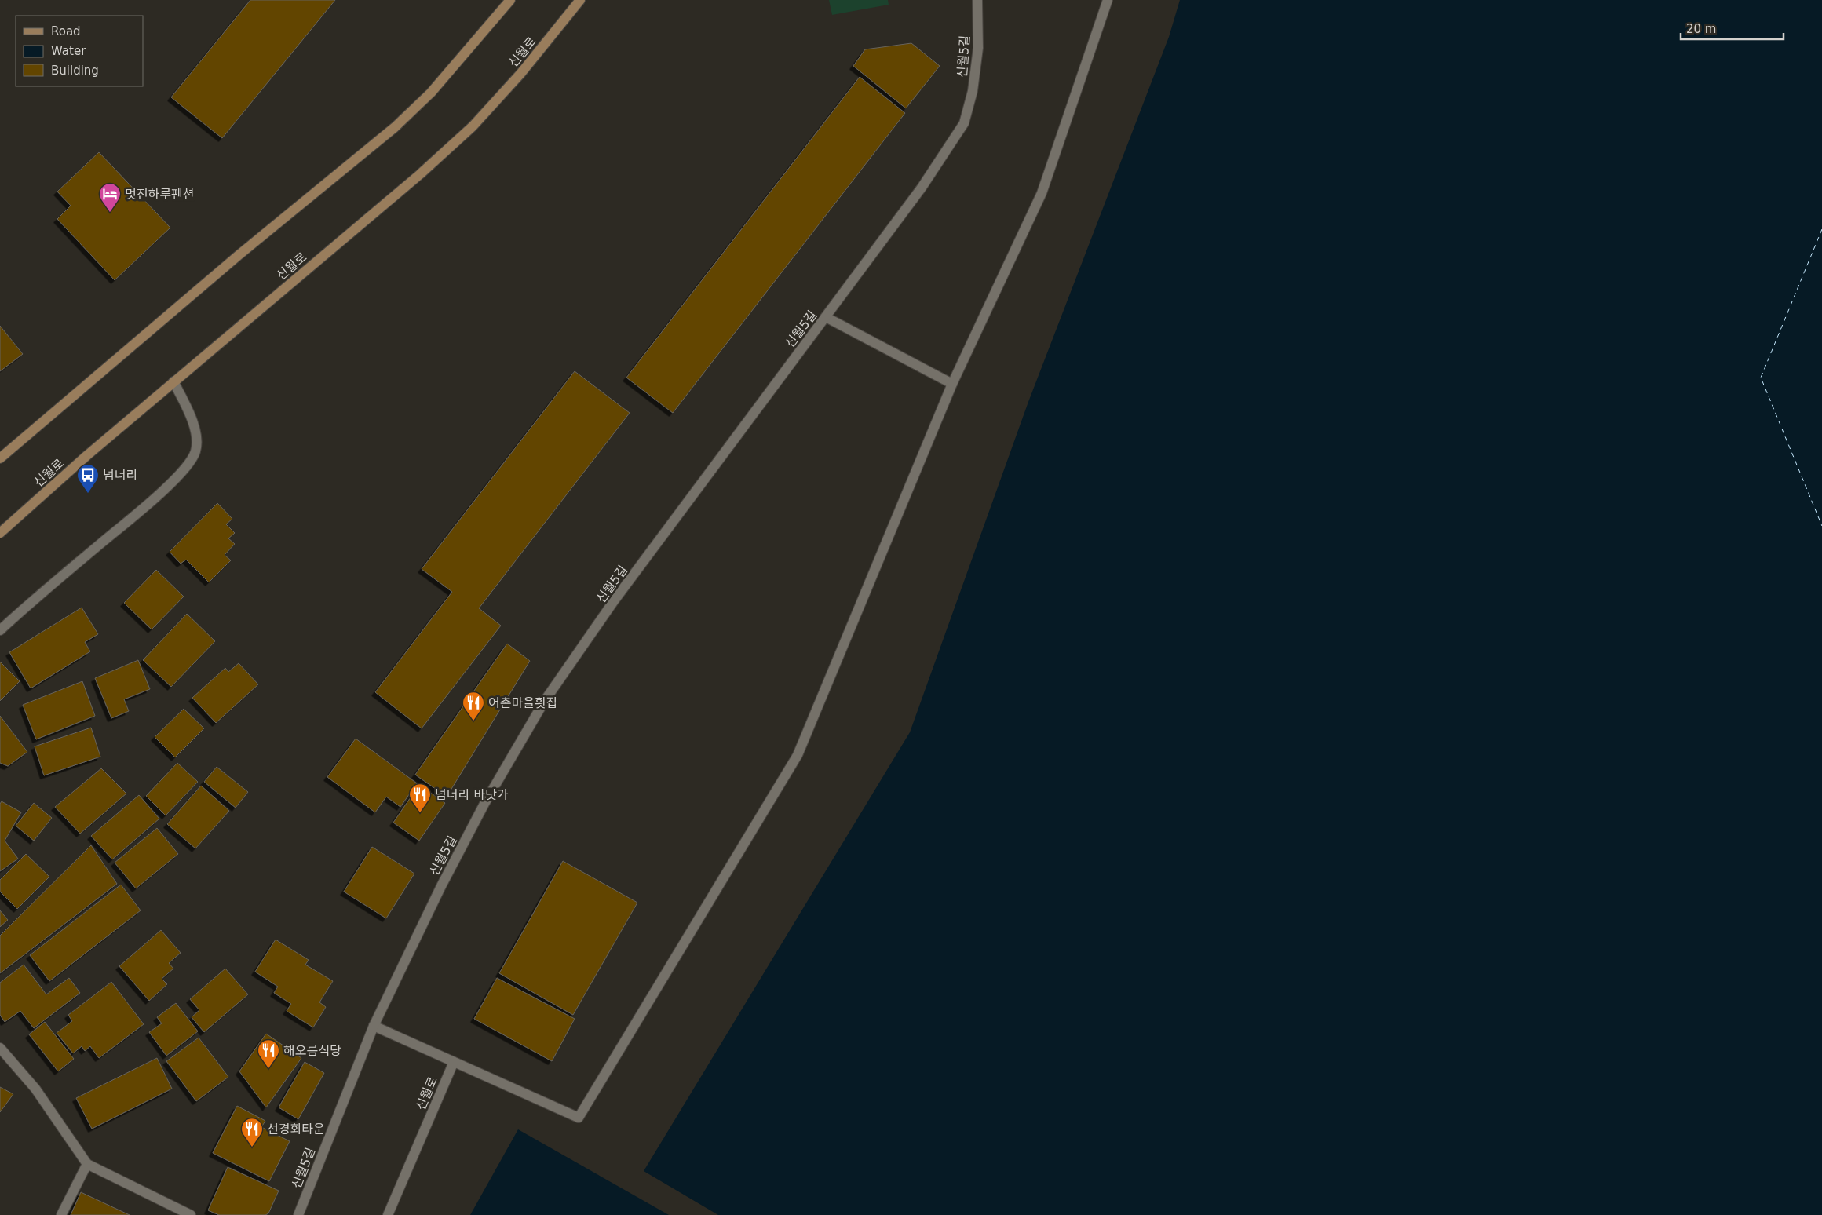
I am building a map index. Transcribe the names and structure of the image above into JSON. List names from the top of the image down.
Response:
{
  "streets": {
    "street": ["신월로", "신월5길"]
  },
  "places": {
    "hotel": ["멋진하루펜션"],
    "bus stop": ["넘너리"],
    "restaurant": [
      "어촌마을횟집",
      "넘너리 바닷가",
      "해오름식당",
      "선경회타운"
    ]
  },
  "legend": ["Road", "Water", "Building"],
  "scale_bar": "20 m"
}
